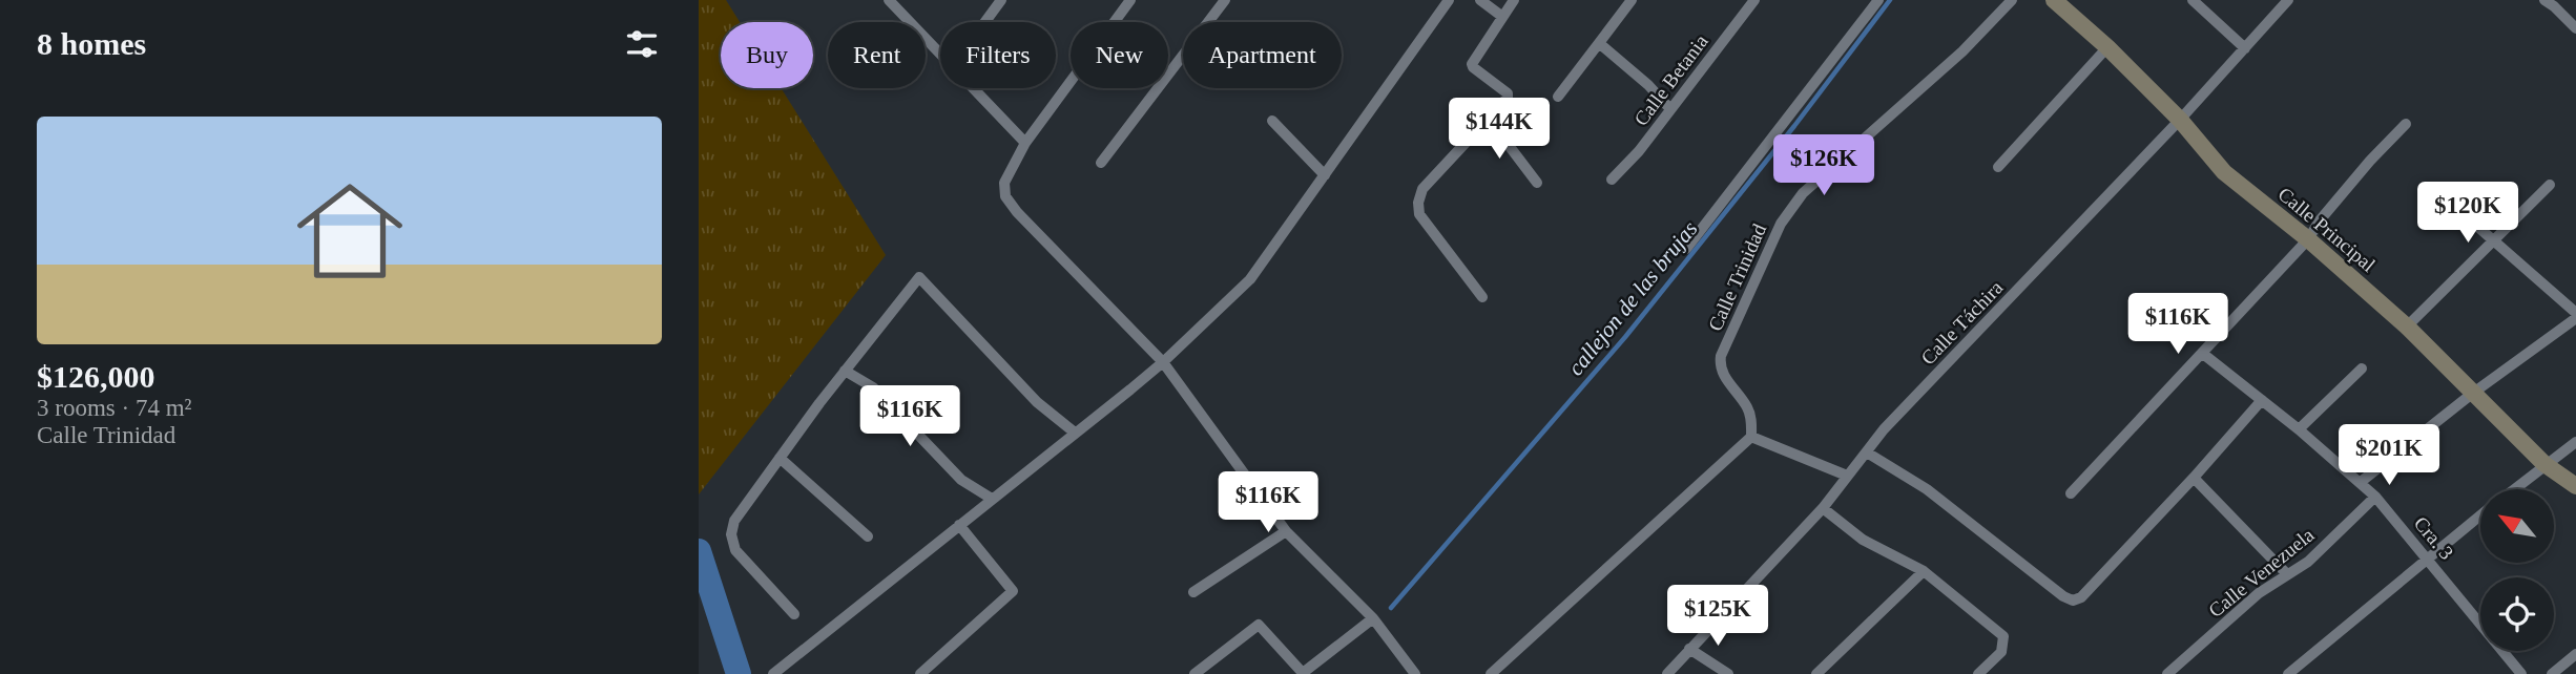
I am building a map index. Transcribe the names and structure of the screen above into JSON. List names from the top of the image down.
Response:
{
  "streets": {
    "street": [
      "Calle Betania",
      "Calle Principal",
      "Calle Trinidad",
      "Calle Táchira",
      "Cra. 3",
      "Calle Venezuela"
    ]
  },
  "crossings": [
    ["Calle Principal", "Calle Táchira"],
    ["Cra. 3", "Calle Venezuela"]
  ],
  "water": ["callejon de las brujas"],
  "north": "top left",
  "page": {
    "heading": "8 homes",
    "chip": [
      "Buy",
      "Rent",
      "Filters",
      "New",
      "Apartment"
    ],
    "list": [
      {
        "name": "$126,000",
        "note": "3 rooms · 74 m² · Calle Trinidad"
      }
    ],
    "price": [
      "$144K",
      "$126K",
      "$120K",
      "$116K",
      "$116K",
      "$201K",
      "$116K",
      "$125K"
    ]
  }
}
